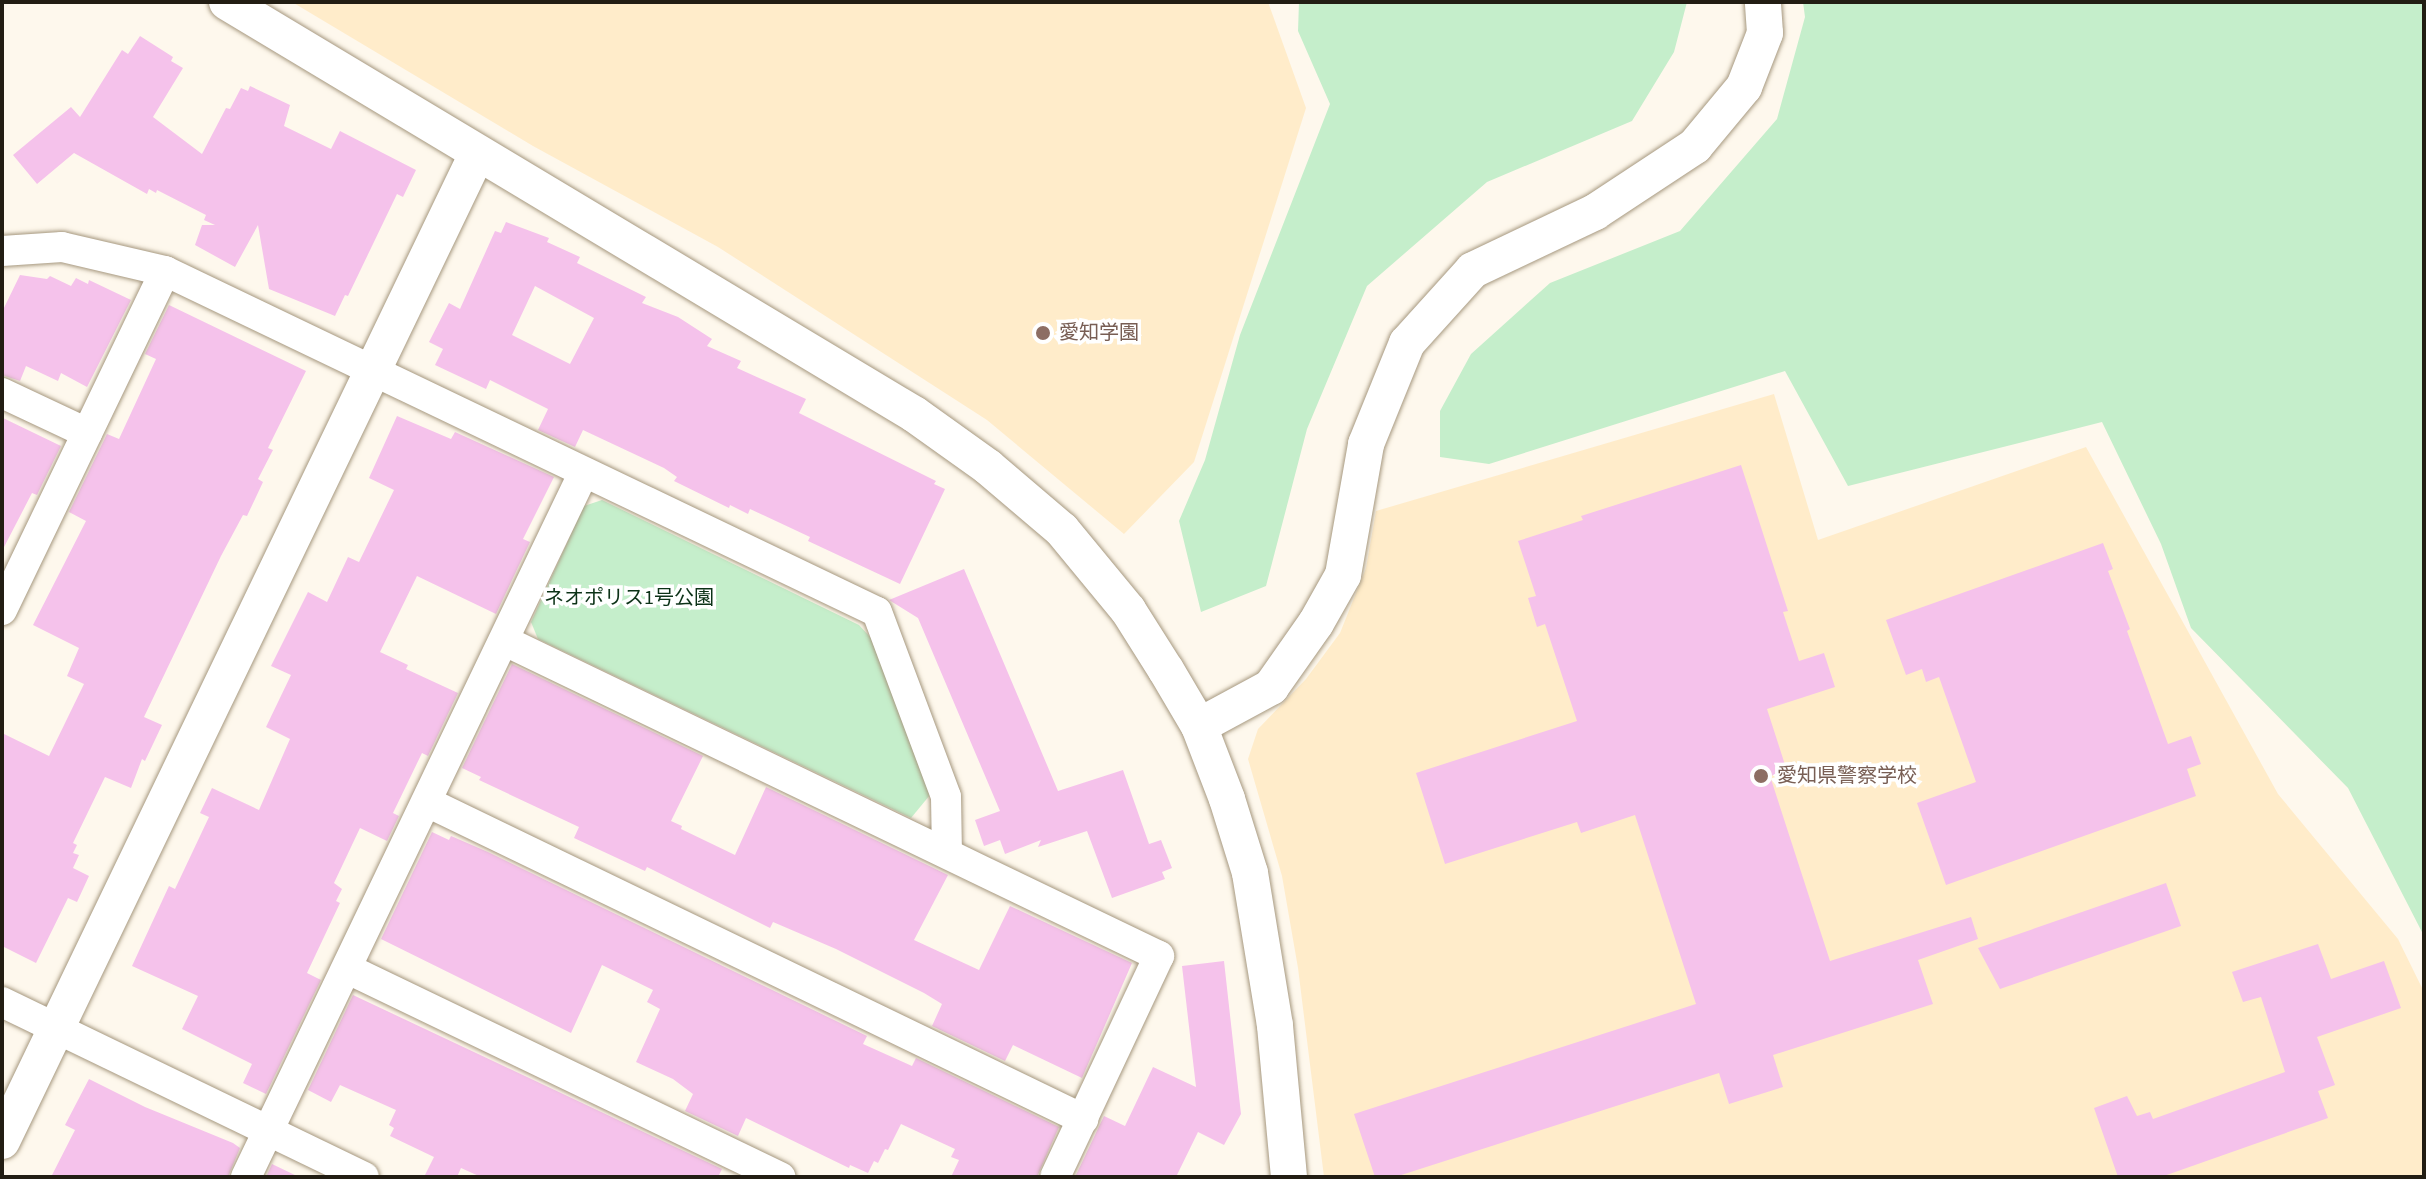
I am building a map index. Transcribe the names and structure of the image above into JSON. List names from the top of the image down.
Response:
{
  "parks": ["ネオポリス1号公園"],
  "places": ["愛知学園", "愛知県警察学校"]
}
